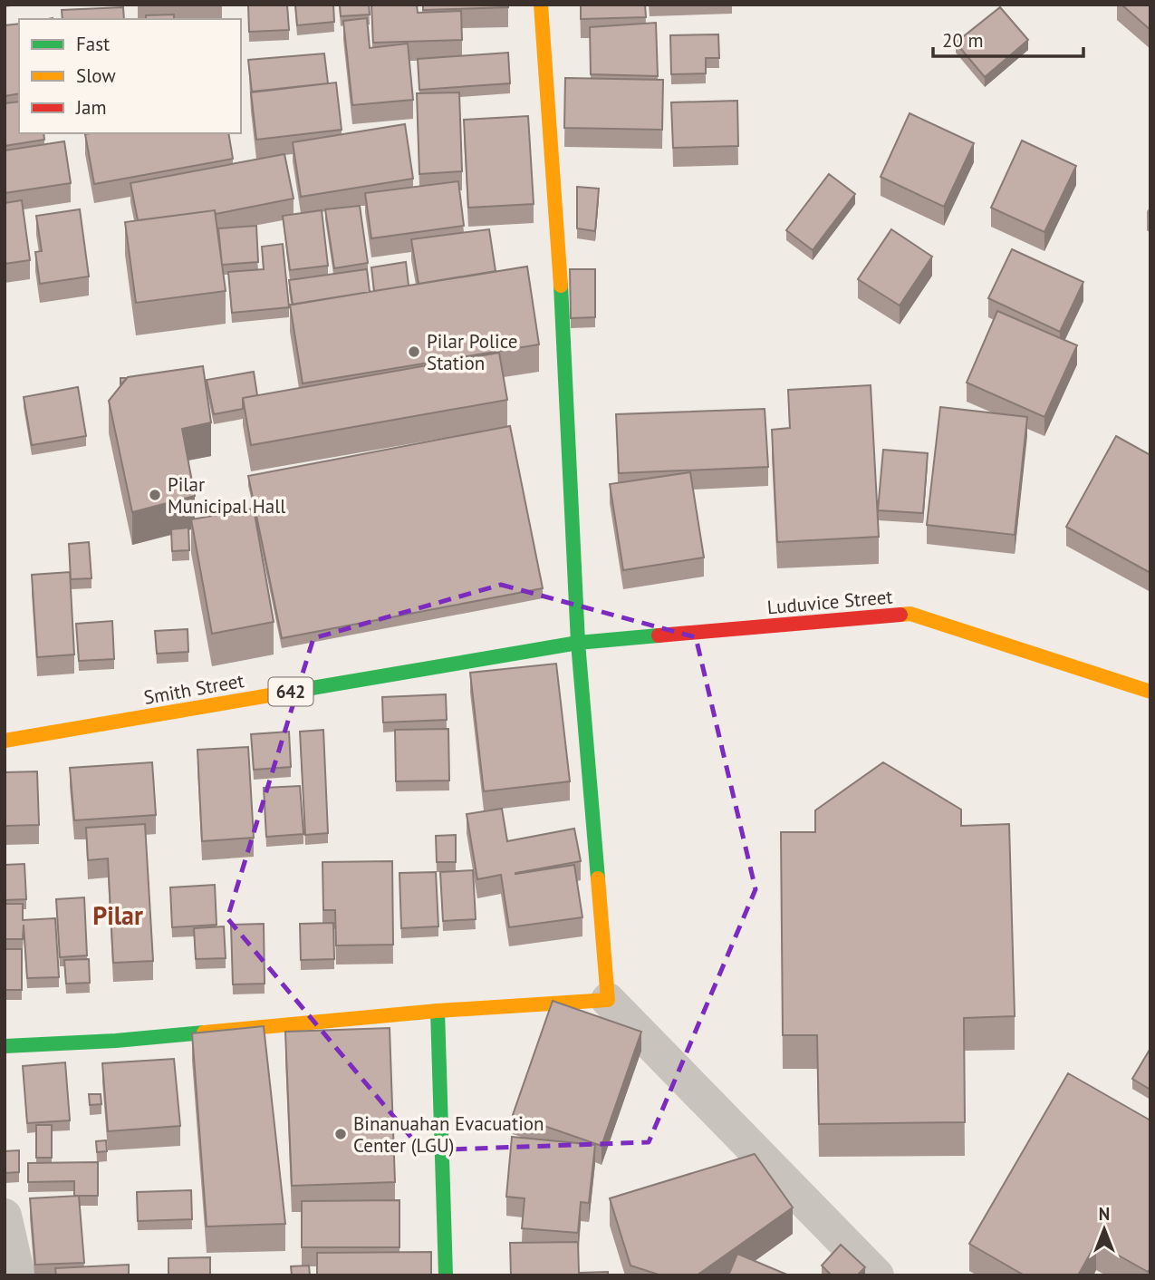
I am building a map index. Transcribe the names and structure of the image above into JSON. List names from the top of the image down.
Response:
{
  "streets": {
    "main road": ["Luduvice Street", "Smith Street", "642"]
  },
  "crossings": [
    ["Luduvice Street", "Smith Street"]
  ],
  "districts": ["Pilar"],
  "places": ["Pilar Police Station", "Pilar Municipal Hall", "Binanuahan Evacuation Center (LGU)"],
  "legend": ["Fast", "Slow", "Jam"],
  "scale_bar": "20 m",
  "north": "top"
}
